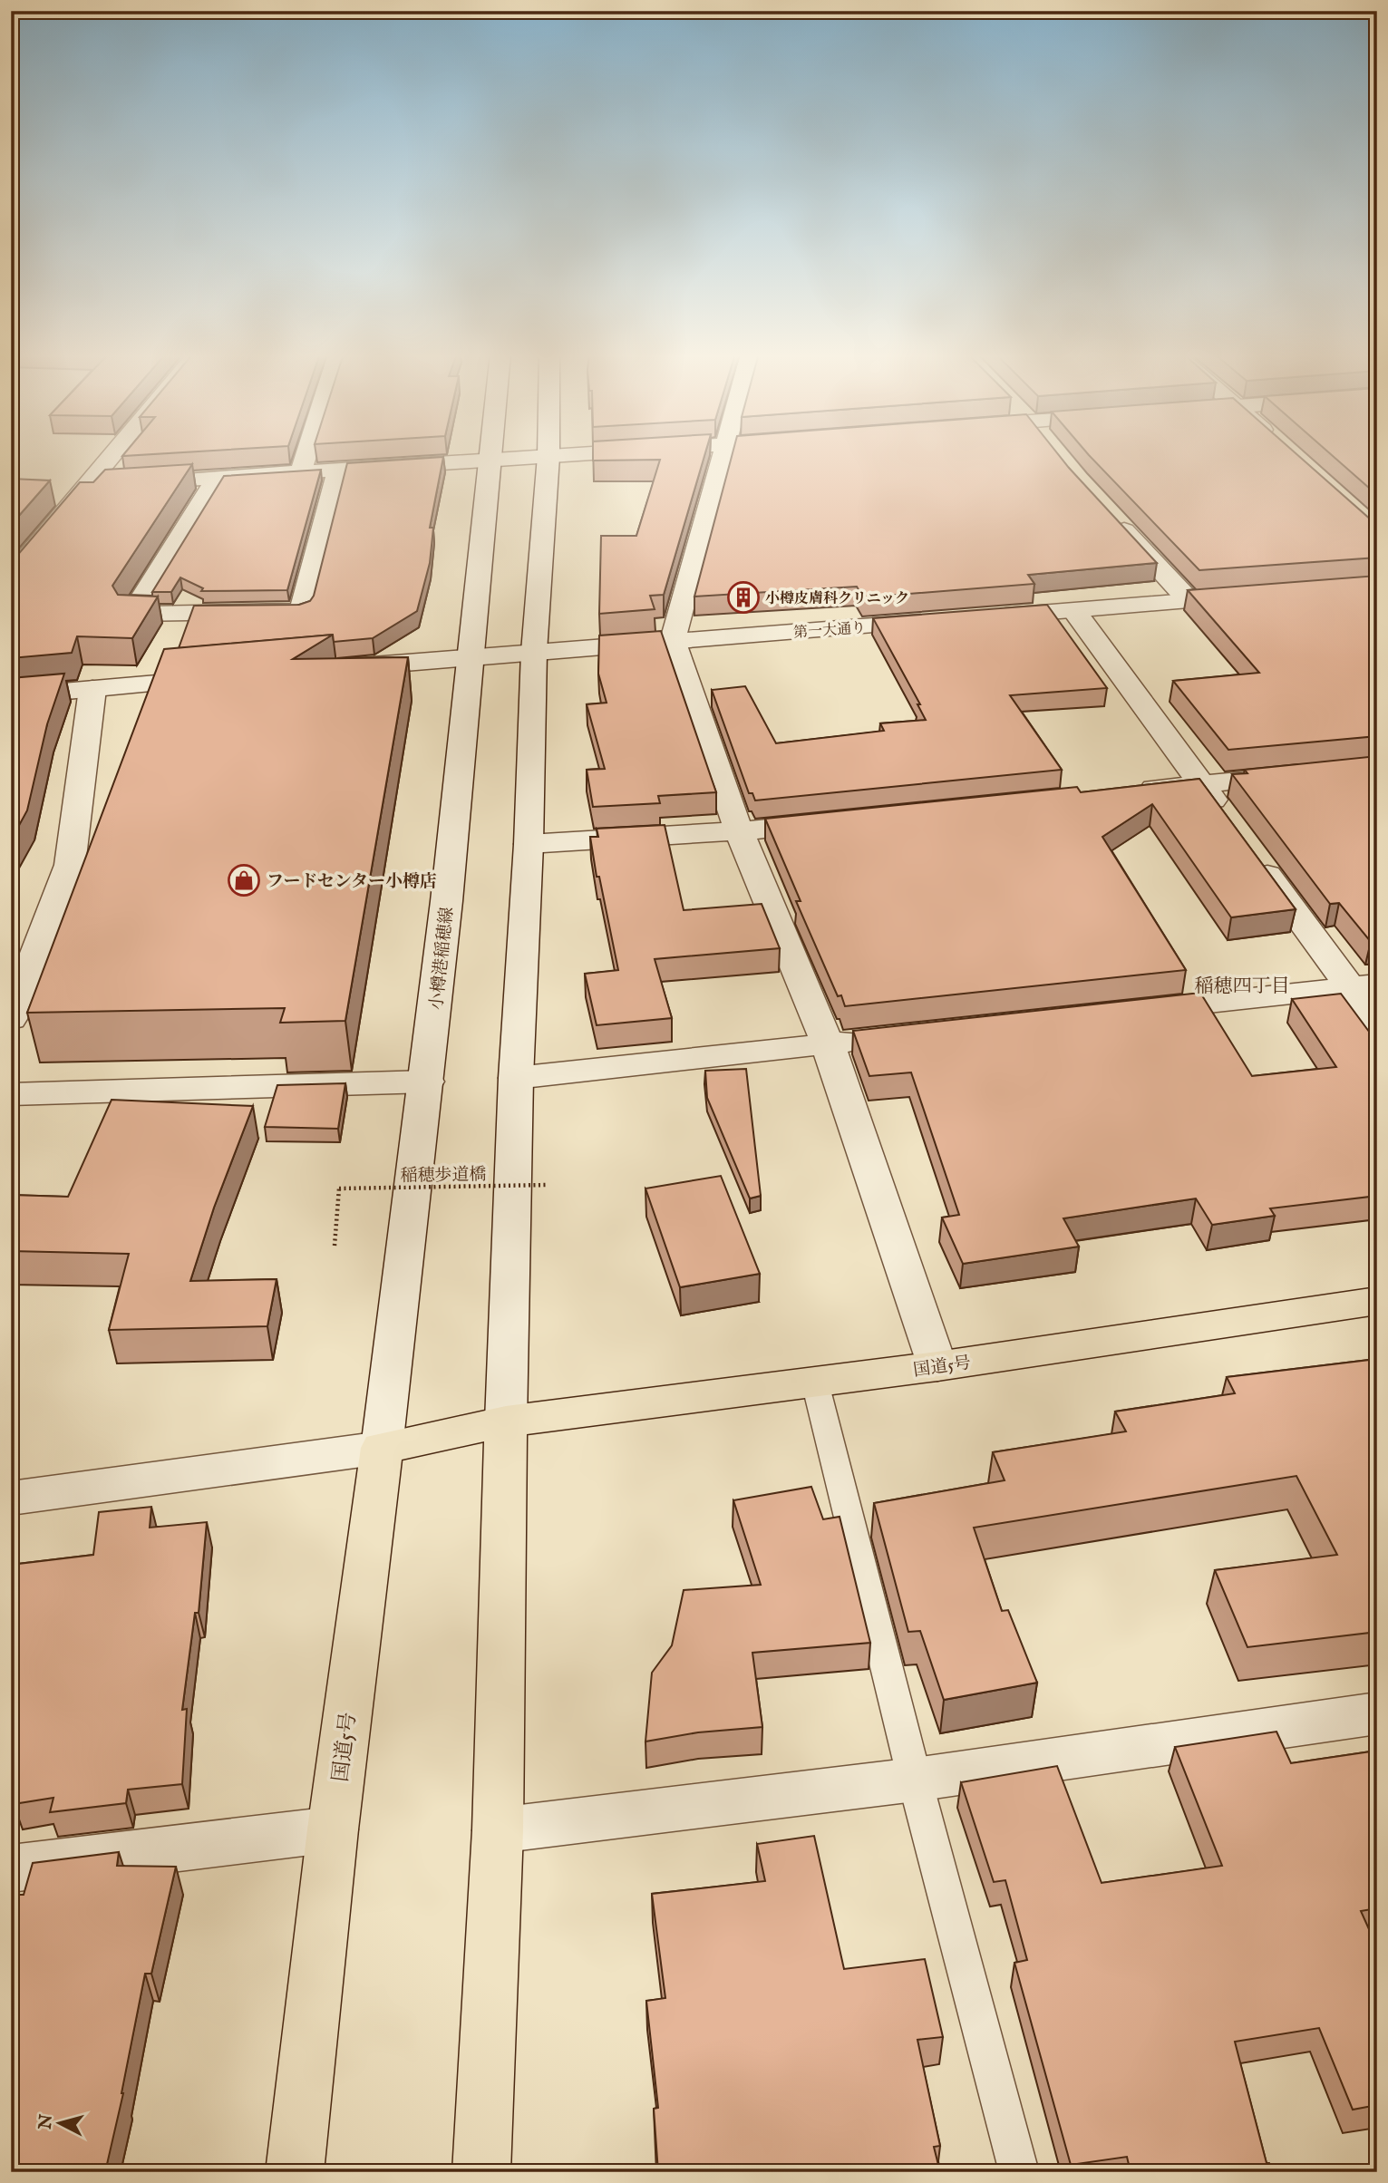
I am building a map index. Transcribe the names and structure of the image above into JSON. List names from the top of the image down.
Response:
{
  "streets": {
    "highway": ["国道5号"],
    "street": ["第一大通り", "小樽港稲穂線"],
    "path": ["稲穂歩道橋"]
  },
  "crossings": [
    ["第一大通り", "小樽港稲穂線"],
    ["小樽港稲穂線", "国道5号"]
  ],
  "districts": ["稲穂四丁目"],
  "places": {
    "building": ["小樽皮膚科クリニック"],
    "shop": ["フードセンター小樽店"]
  },
  "north": "left"
}
